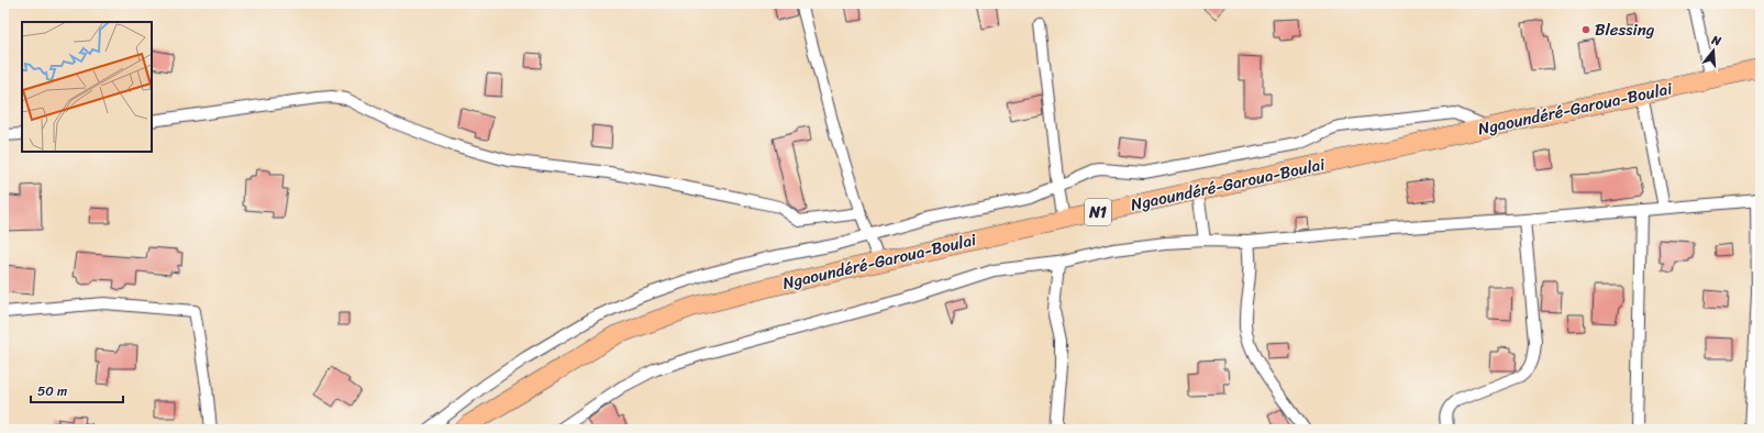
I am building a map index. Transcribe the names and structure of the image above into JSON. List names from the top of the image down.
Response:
{
  "streets": {
    "highway": ["Ngaoundéré-Garoua-Boulai", "N1"]
  },
  "places": ["Blessing"],
  "scale_bar": "50 m",
  "north": "top"
}
